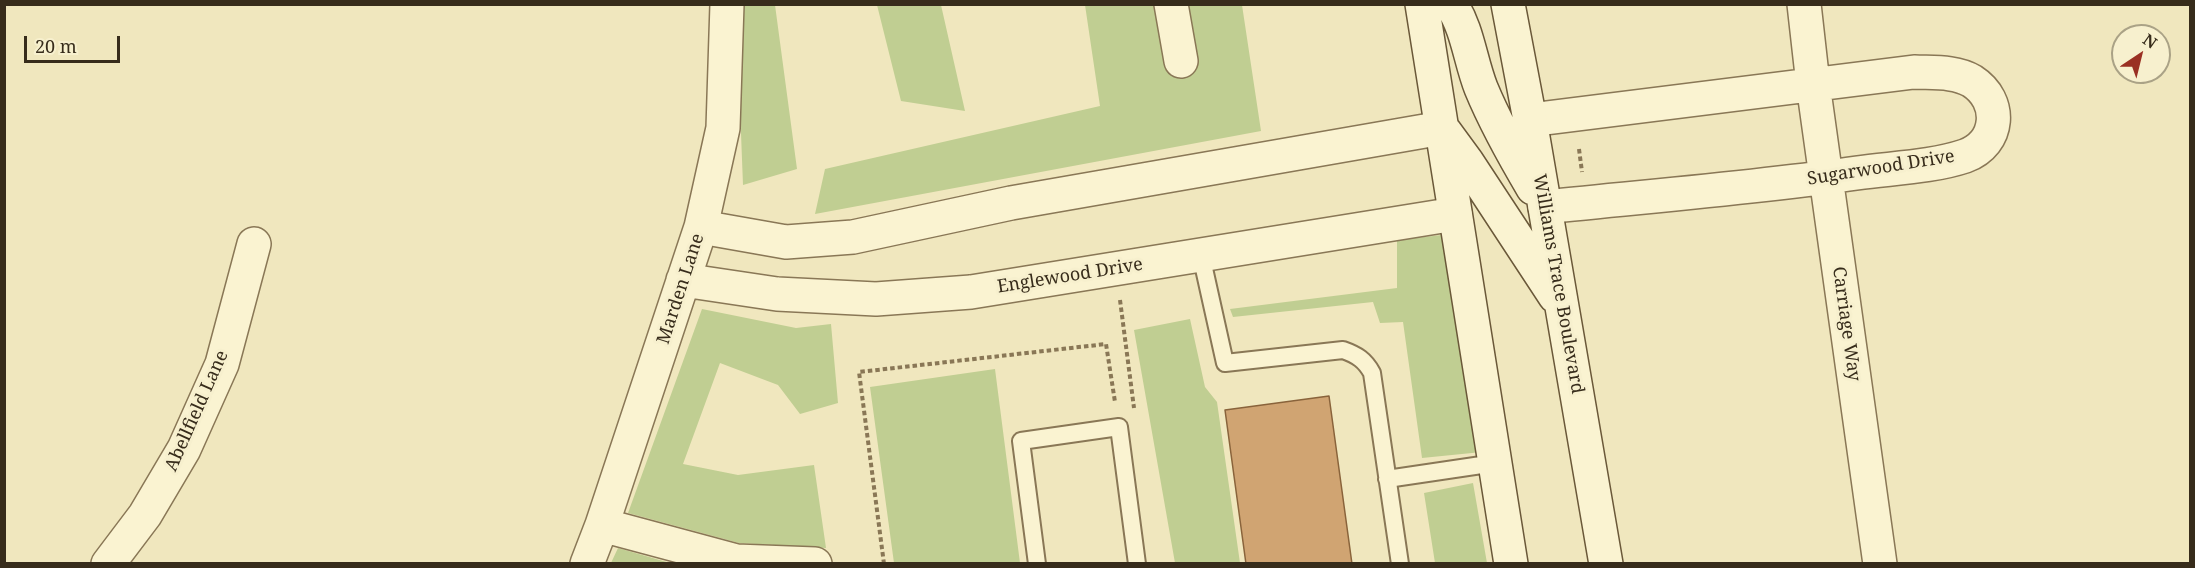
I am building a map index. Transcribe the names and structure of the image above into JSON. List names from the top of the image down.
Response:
{
  "streets": {
    "street": [
      "Sugarwood Drive",
      "Englewood Drive",
      "Williams Trace Boulevard",
      "Marden Lane",
      "Carriage Way",
      "Abellfield Lane"
    ]
  },
  "crossings": [
    ["Sugarwood Drive", "Williams Trace Boulevard"],
    ["Sugarwood Drive", "Carriage Way"],
    ["Englewood Drive", "Marden Lane"]
  ],
  "scale_bar": "20 m",
  "north": "top right"
}
